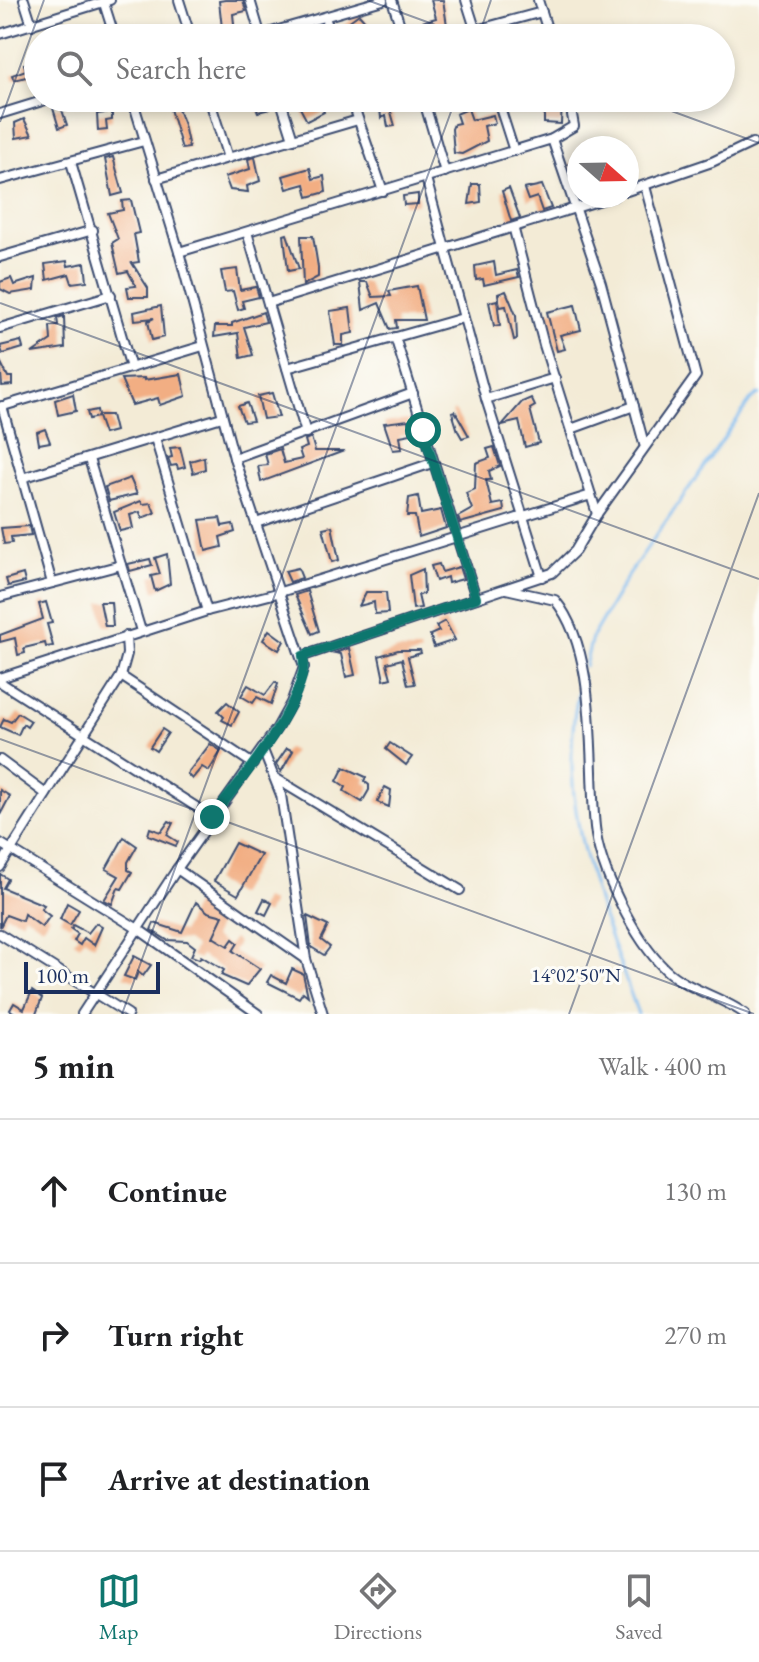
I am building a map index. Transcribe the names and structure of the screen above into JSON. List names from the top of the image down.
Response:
{
  "scale_bar": "100 m",
  "north": "right",
  "page": {
    "search": "Search here",
    "scale": "100 m",
    "heading": ["5 min", "Walk · 400 m"],
    "list": [
      ["Continue", "130 m"],
      ["Turn right", "270 m"],
      "Arrive at destination"
    ],
    "nav": ["Map", "Directions", "Saved"]
  },
  "coordinates": ["14°02'50\"N"]
}
